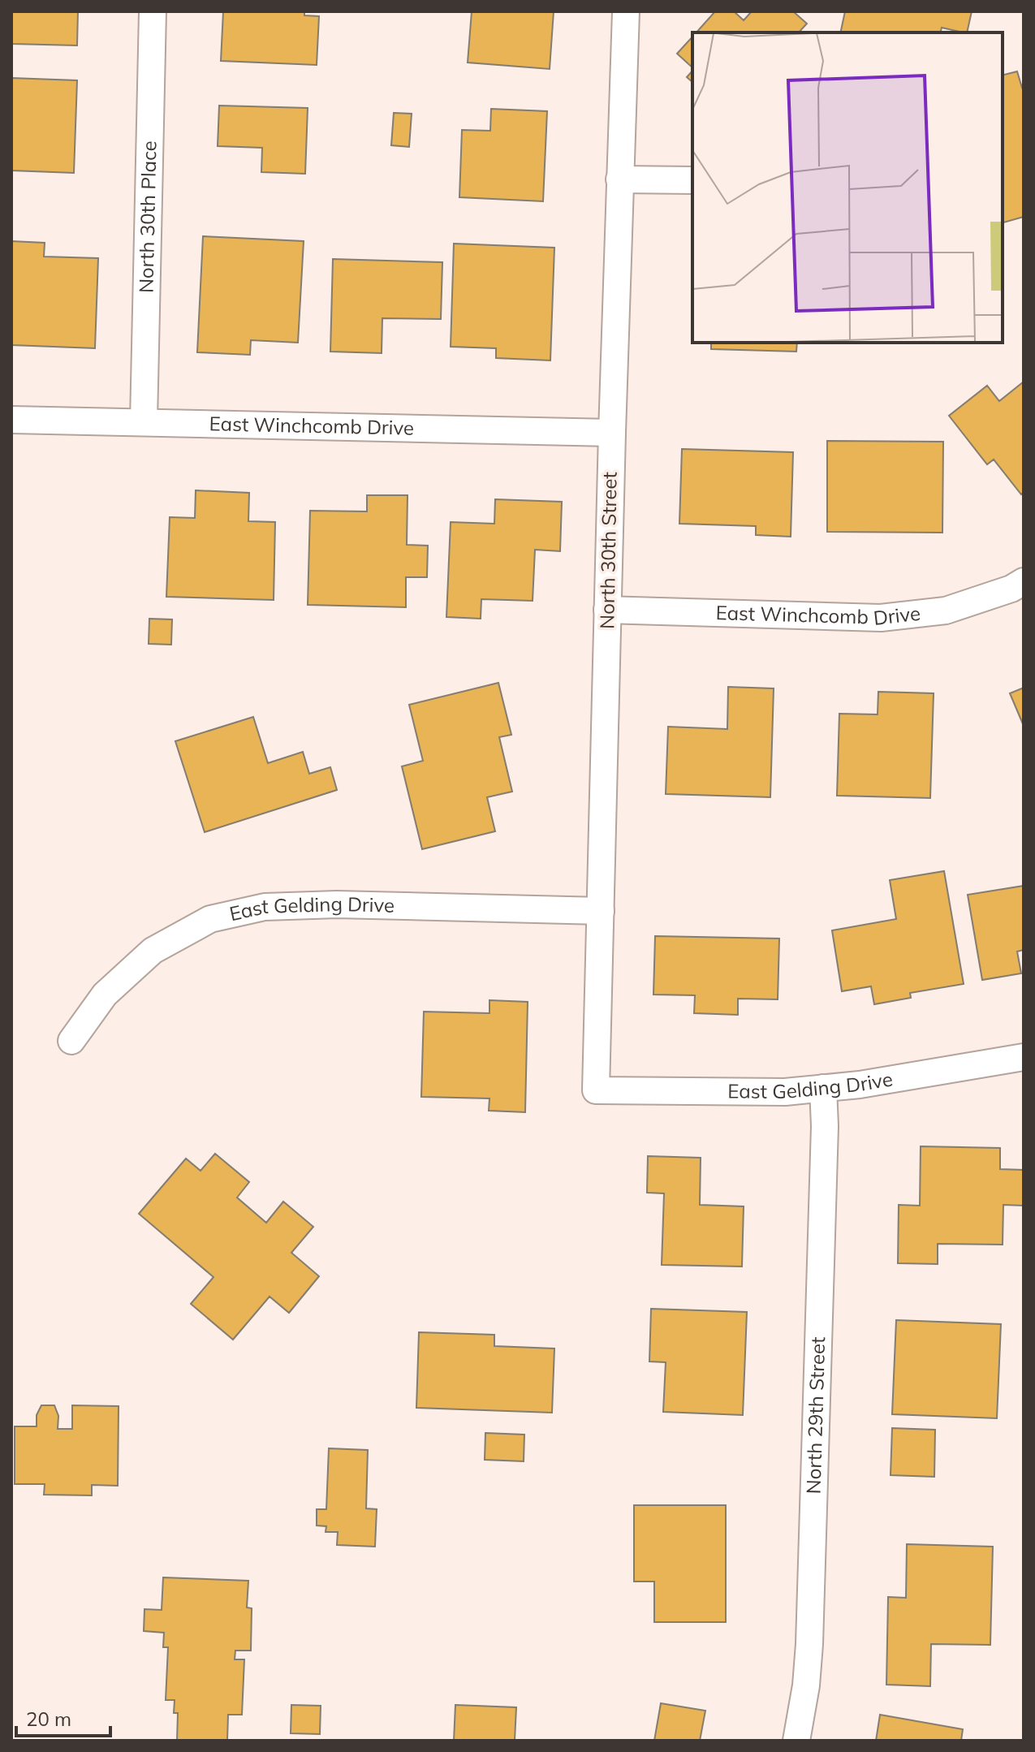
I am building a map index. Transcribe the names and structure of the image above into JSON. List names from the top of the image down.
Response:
{
  "streets": {
    "street": [
      "North 30th Place",
      "East Winchcomb Drive",
      "North 30th Street",
      "East Gelding Drive",
      "North 29th Street"
    ]
  },
  "crossings": [
    ["North 30th Place", "East Winchcomb Drive"],
    ["East Winchcomb Drive", "North 30th Street"],
    ["North 30th Street", "East Gelding Drive"],
    ["East Gelding Drive", "North 29th Street"]
  ],
  "scale_bar": "20 m"
}
